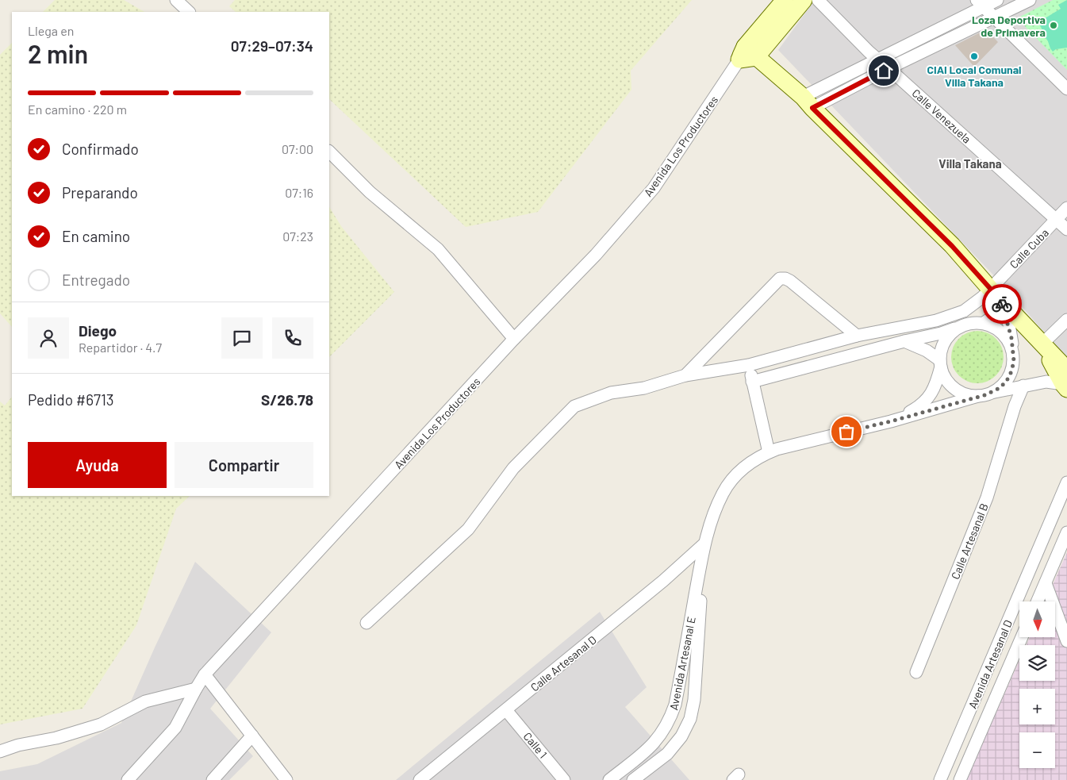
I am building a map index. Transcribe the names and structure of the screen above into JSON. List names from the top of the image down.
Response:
{
  "streets": {
    "street": [
      "Calle Venezuela",
      "Avenida Los Productores",
      "Calle Cuba",
      "Calle Artesanal B",
      "Calle Artesanal D",
      "Avenida Artesanal E",
      "Avenida Artesanal D",
      "Calle 1"
    ]
  },
  "crossings": [
    ["Calle Venezuela", "Calle Cuba"],
    ["Calle Artesanal D", "Avenida Artesanal E"],
    ["Calle Artesanal D", "Calle 1"]
  ],
  "districts": ["Villa Takana"],
  "places": ["Loza Deportiva de Primavera", "CIAI Local Comunal Villa Takana"],
  "north": "bottom",
  "page": {
    "heading": ["2 min", "Llega en", "07:29–07:34"],
    "panel": [
      "Diego",
      "Repartidor · 4.7",
      "Pedido #6713",
      "S/26.78"
    ],
    "bar": "En camino · 220 m",
    "list": [
      ["Confirmado", "07:00"],
      ["Preparando", "07:16"],
      ["En camino", "07:23"],
      "Entregado"
    ],
    "buttons": ["Ayuda", "Compartir"],
    "map_buttons": ["+", "−"]
  }
}
